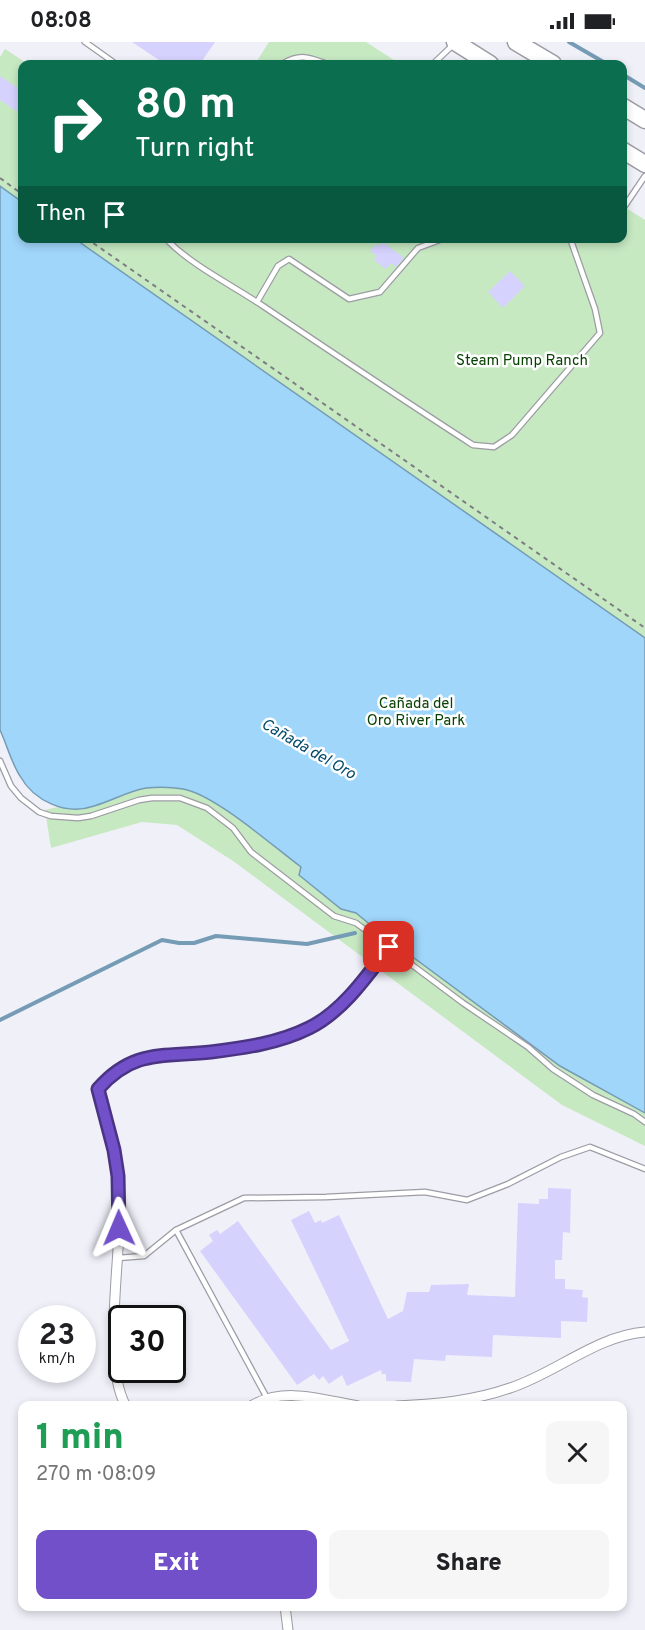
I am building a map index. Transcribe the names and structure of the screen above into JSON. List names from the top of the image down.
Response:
{
  "water": ["Cañada del Oro"],
  "parks": ["Steam Pump Ranch", "Cañada del Oro River Park"],
  "page": {
    "status": "08:08",
    "turn": ["80 m", "Turn right"],
    "then": "Then",
    "speed": "23 km/h",
    "limit": "30",
    "heading": ["1 min", "270 m · 08:09"],
    "buttons": ["Exit", "Share"]
  }
}
